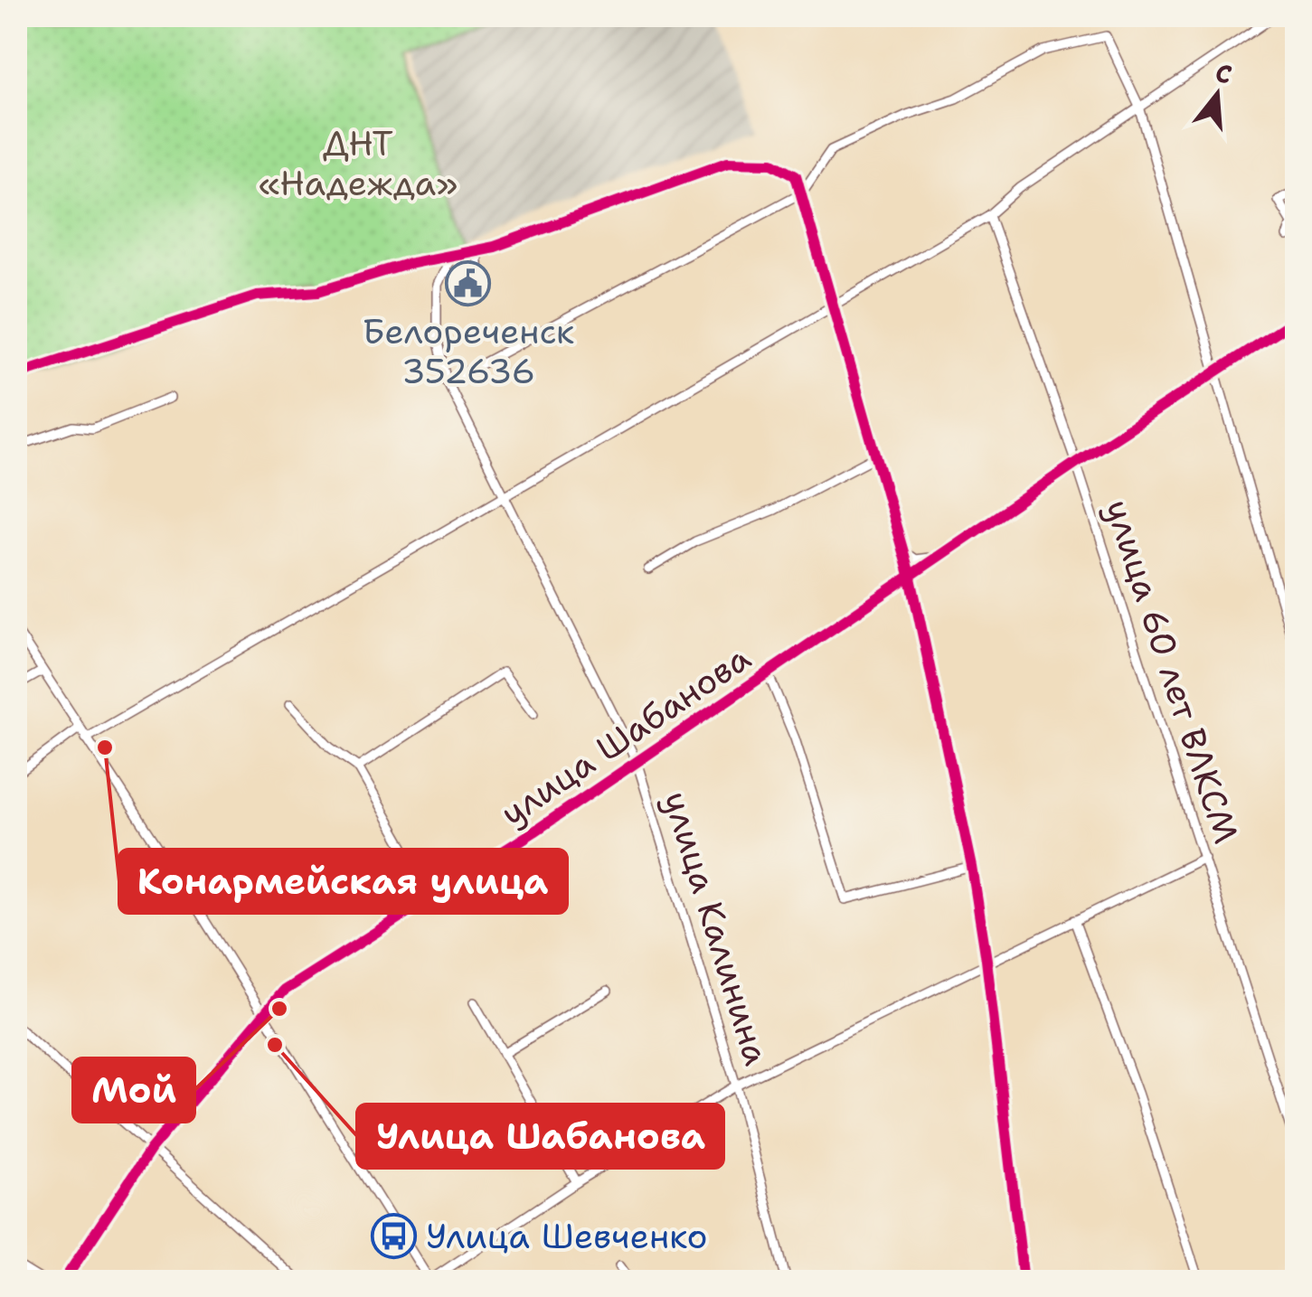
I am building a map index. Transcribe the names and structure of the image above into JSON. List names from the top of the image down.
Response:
{
  "streets": {
    "street": ["улица 60 лет ВЛКСМ", "улица Шабанова", "улица Калинина"]
  },
  "crossings": [
    ["улица 60 лет ВЛКСМ", "улица Шабанова"],
    ["улица Шабанова", "улица Калинина"]
  ],
  "parks": ["ДНТ «Надежда»"],
  "places": {
    "public building": ["Белореченск 352636"],
    "other": ["Конармейская улица", "Мой", "Улица Шабанова"],
    "bus stop": ["Улица Шевченко"]
  },
  "north": "top"
}
